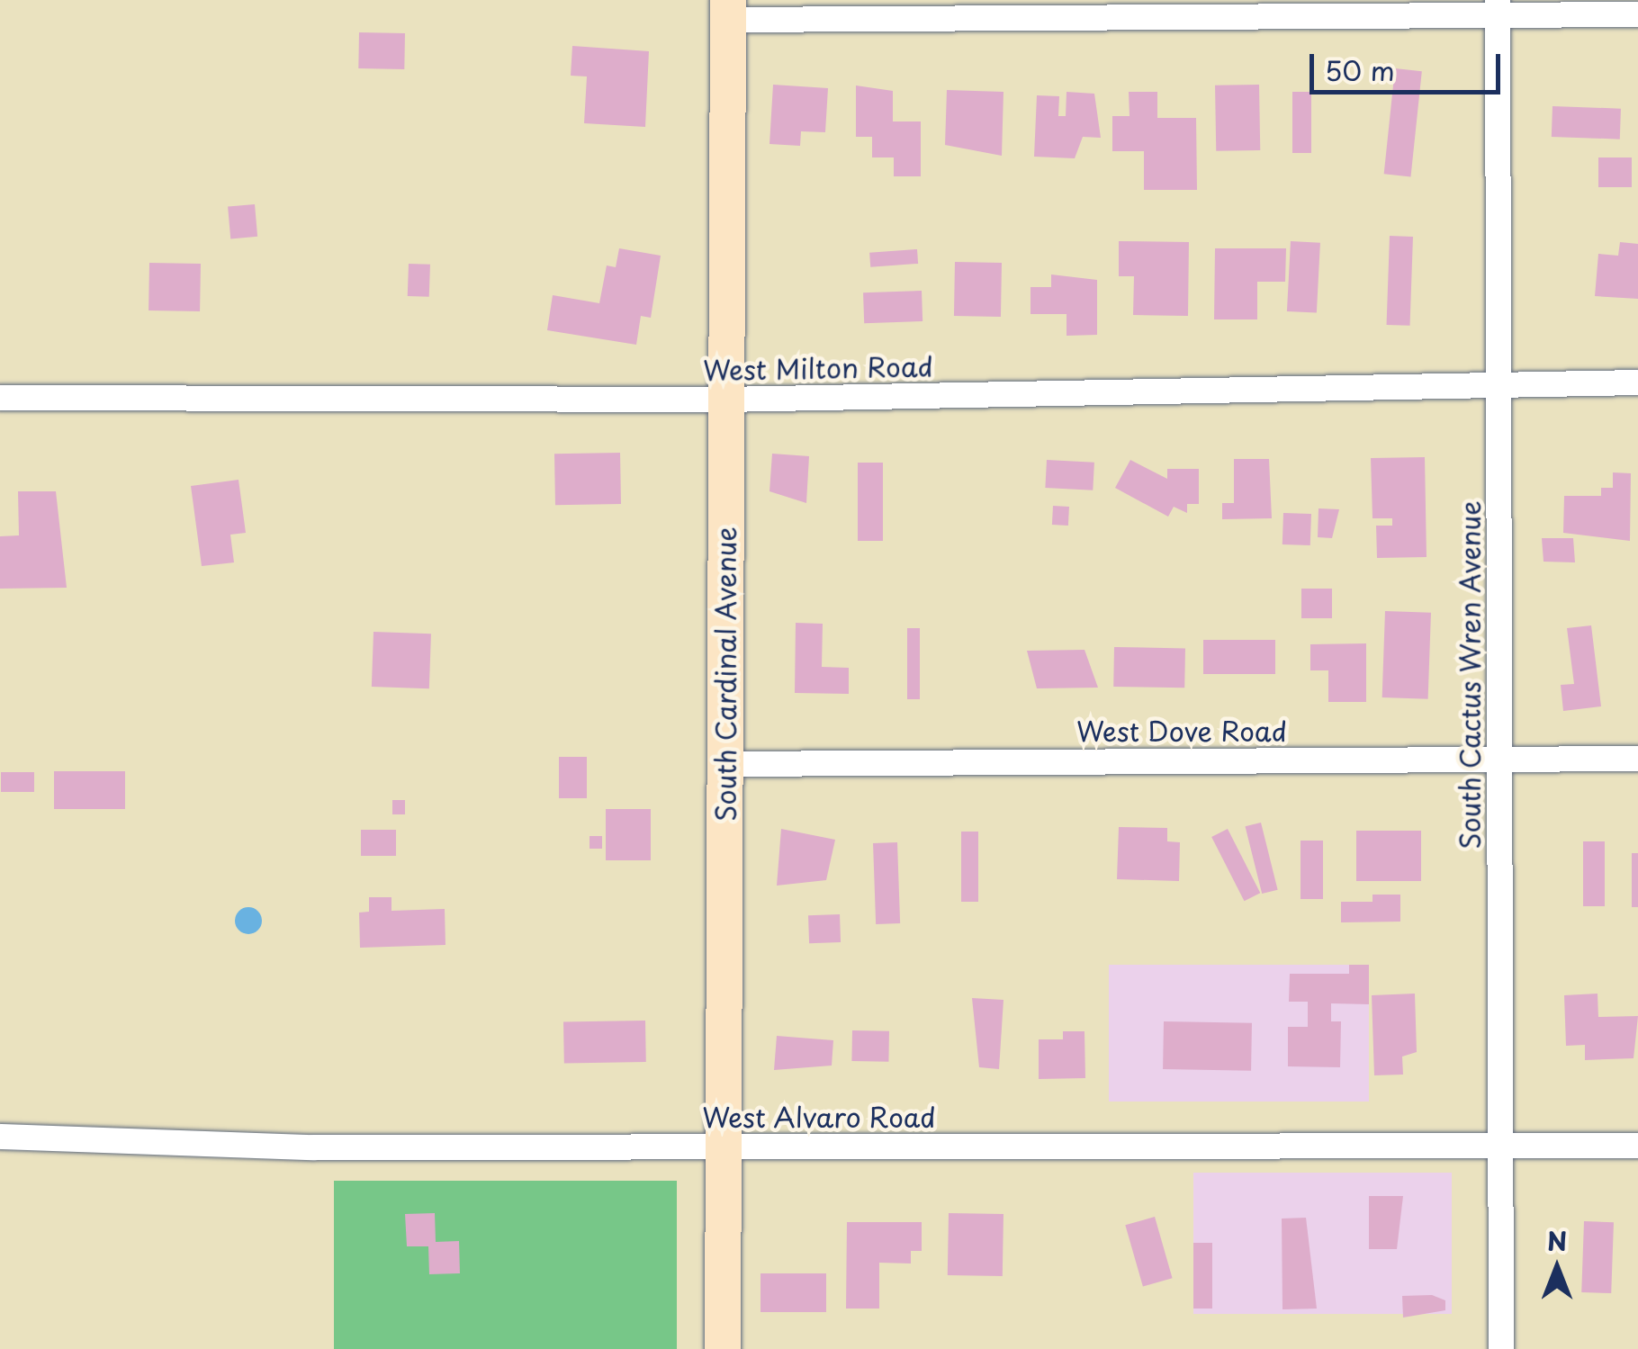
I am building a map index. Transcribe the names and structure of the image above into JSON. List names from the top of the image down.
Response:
{
  "streets": {
    "main road": ["South Cardinal Avenue"],
    "street": [
      "West Milton Road",
      "South Cactus Wren Avenue",
      "West Dove Road",
      "West Alvaro Road"
    ]
  },
  "crossings": [
    ["West Milton Road", "South Cardinal Avenue"],
    ["West Milton Road", "South Cactus Wren Avenue"],
    ["South Cardinal Avenue", "West Dove Road"],
    ["South Cardinal Avenue", "West Alvaro Road"],
    ["South Cactus Wren Avenue", "West Dove Road"],
    ["South Cactus Wren Avenue", "West Alvaro Road"]
  ],
  "scale_bar": "50 m",
  "north": "top"
}
